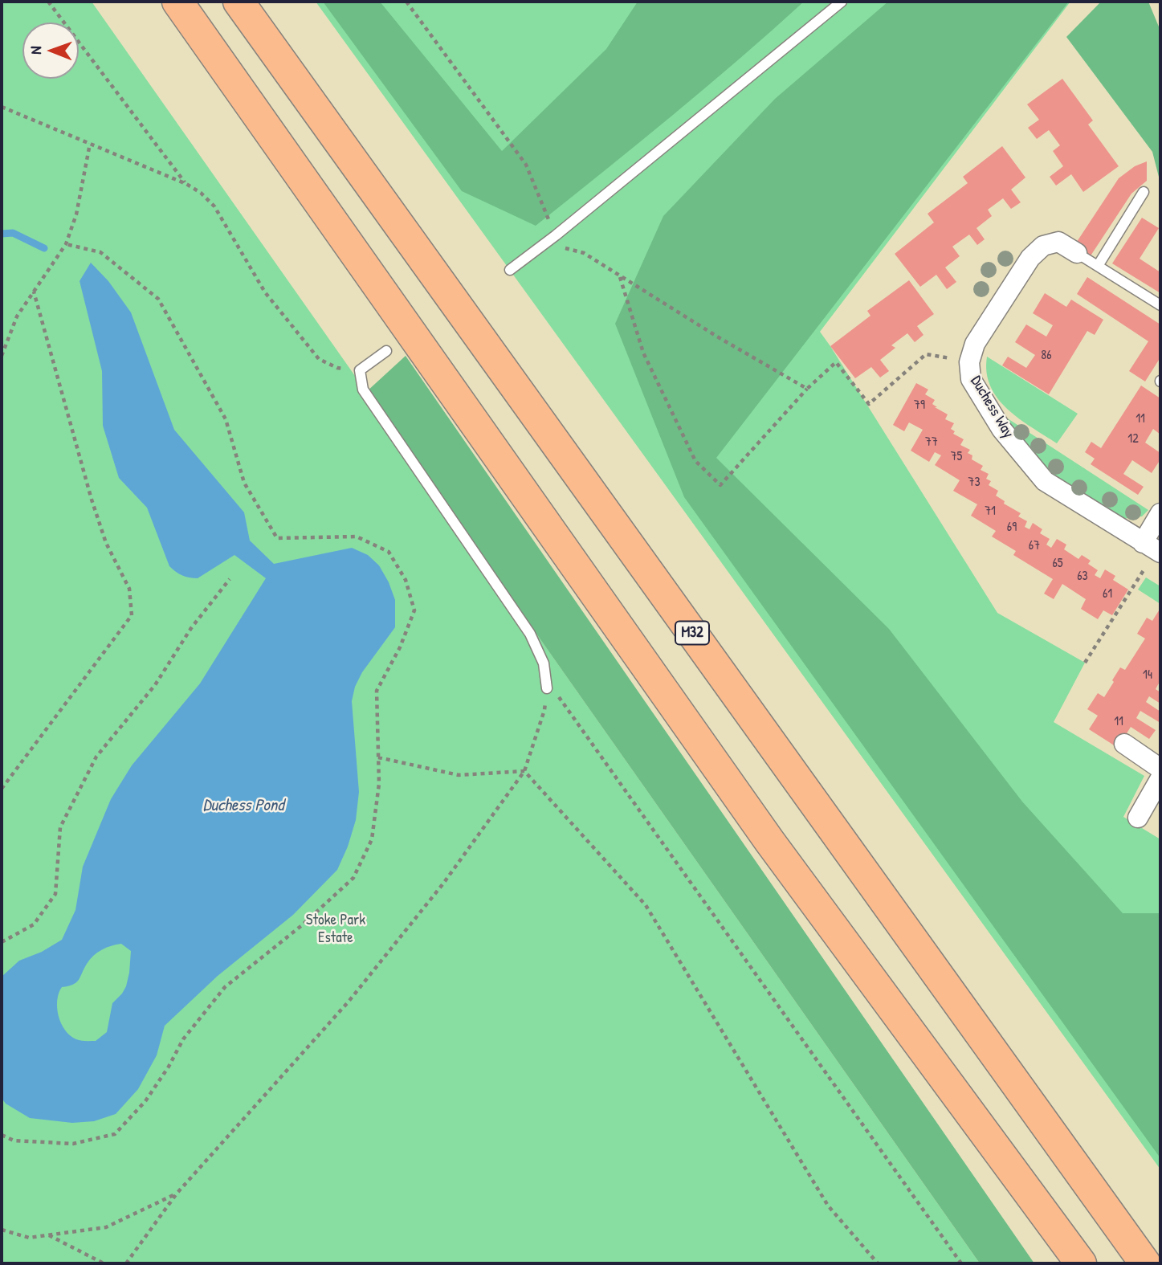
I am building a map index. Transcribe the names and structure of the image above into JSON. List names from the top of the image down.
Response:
{
  "streets": {
    "highway": ["M32"],
    "street": ["Duchess Way"]
  },
  "water": ["Duchess Pond"],
  "parks": ["Stoke Park Estate"],
  "house_numbers": [
    "86",
    "79",
    "11",
    "12",
    "77",
    "75",
    "73",
    "71",
    "69",
    "67",
    "65",
    "63",
    "61",
    "14",
    "11"
  ],
  "north": "left"
}
